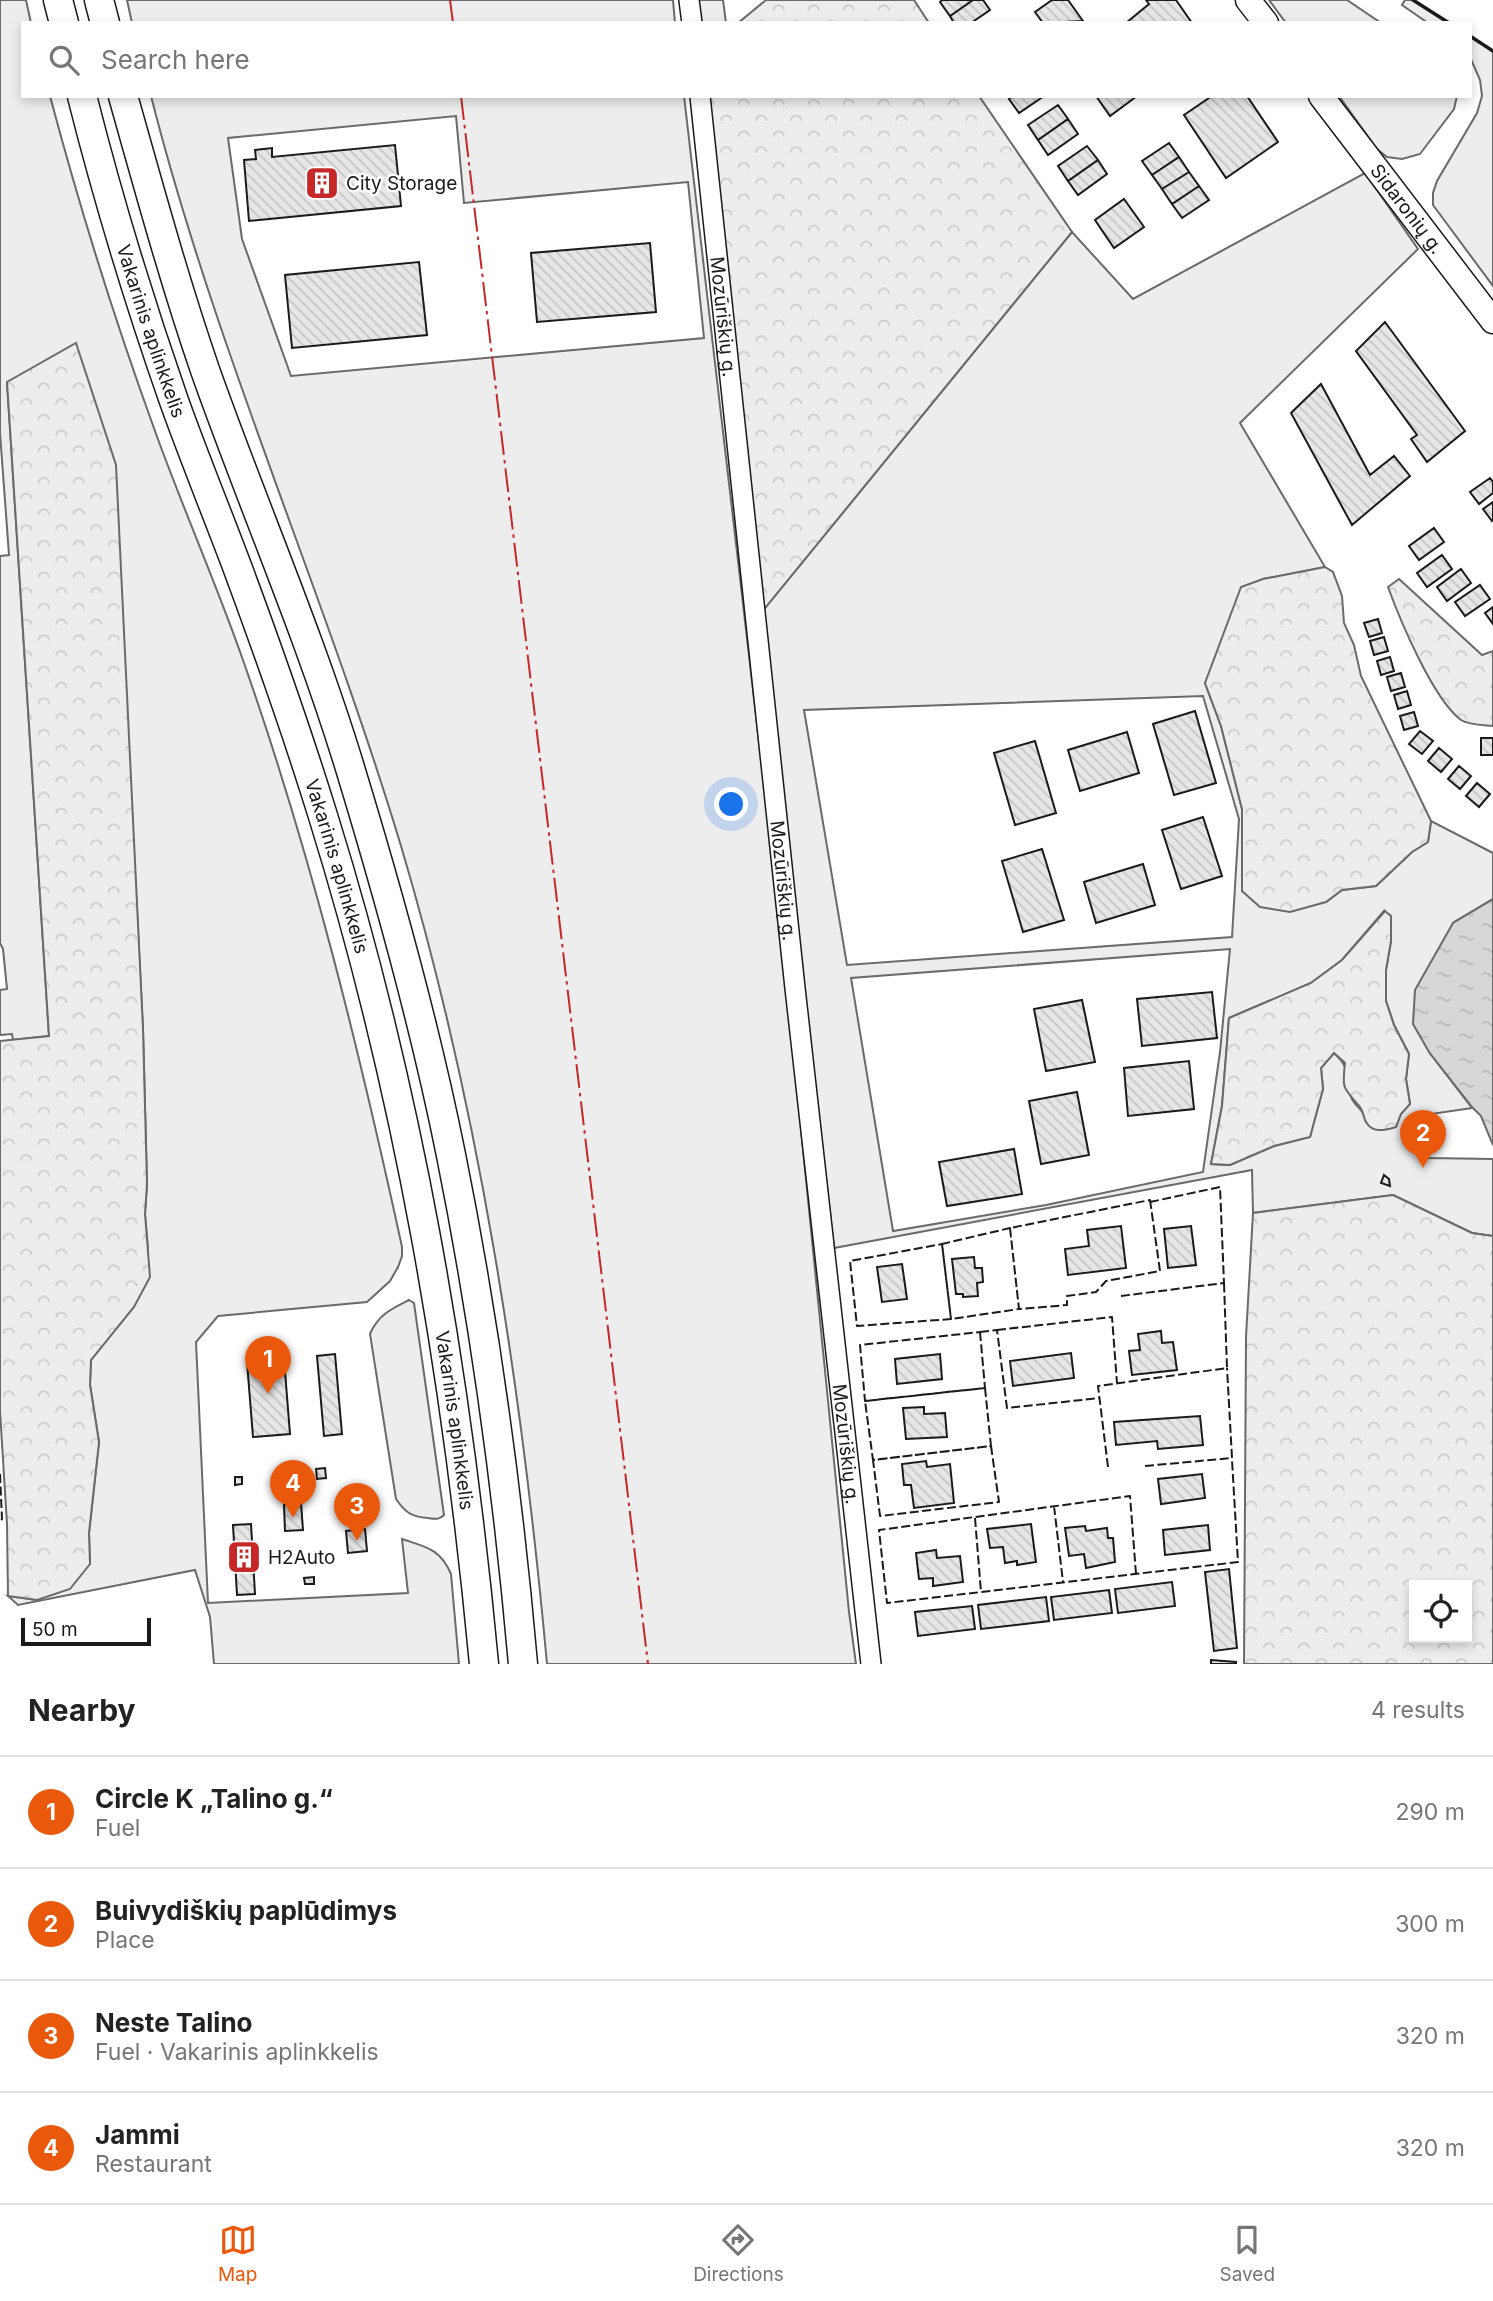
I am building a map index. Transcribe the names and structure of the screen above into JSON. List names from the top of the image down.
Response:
{
  "streets": {
    "highway": ["Vakarinis aplinkkelis"],
    "main road": ["Sidaronių g."],
    "street": ["Mozūriškių g."]
  },
  "places": {
    "building": ["City Storage", "H2Auto"]
  },
  "scale_bar": "50 m",
  "page": {
    "search": "Search here",
    "pins": [
      "2",
      "1",
      "4",
      "3"
    ],
    "scale": "50 m",
    "heading": ["Nearby", "4 results"],
    "list": [
      {
        "mark": "1",
        "name": "Circle K „Talino g.“",
        "note": "Fuel",
        "value": "290 m"
      },
      {
        "mark": "2",
        "name": "Buivydiškių paplūdimys",
        "note": "Place",
        "value": "300 m"
      },
      {
        "mark": "3",
        "name": "Neste Talino",
        "note": "Fuel · Vakarinis aplinkkelis",
        "value": "320 m"
      },
      {
        "mark": "4",
        "name": "Jammi",
        "note": "Restaurant",
        "value": "320 m"
      }
    ],
    "nav": ["Map", "Directions", "Saved"]
  }
}
